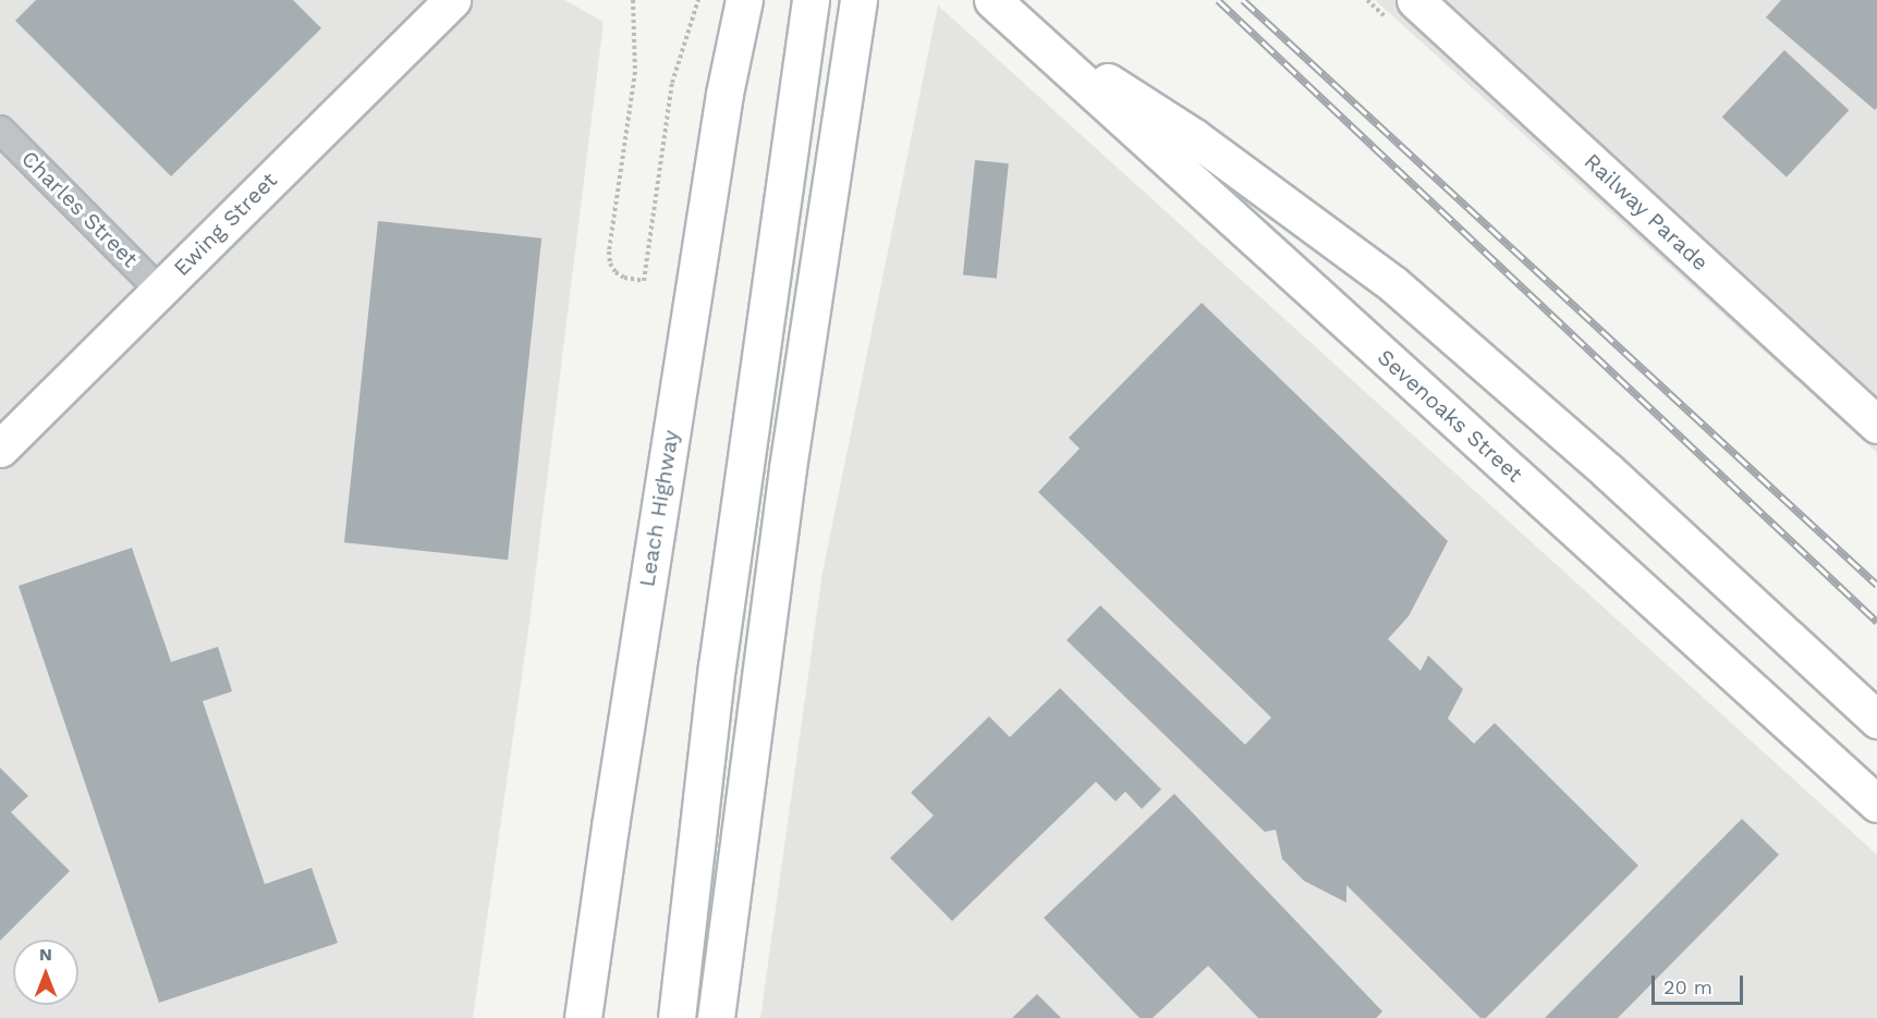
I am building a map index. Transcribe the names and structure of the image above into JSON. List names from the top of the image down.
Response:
{
  "streets": {
    "main road": [
      "Railway Parade",
      "Ewing Street",
      "Sevenoaks Street",
      "Leach Highway"
    ],
    "street": ["Charles Street"]
  },
  "crossings": [
    ["Charles Street", "Ewing Street"]
  ],
  "scale_bar": "20 m",
  "north": "top"
}
